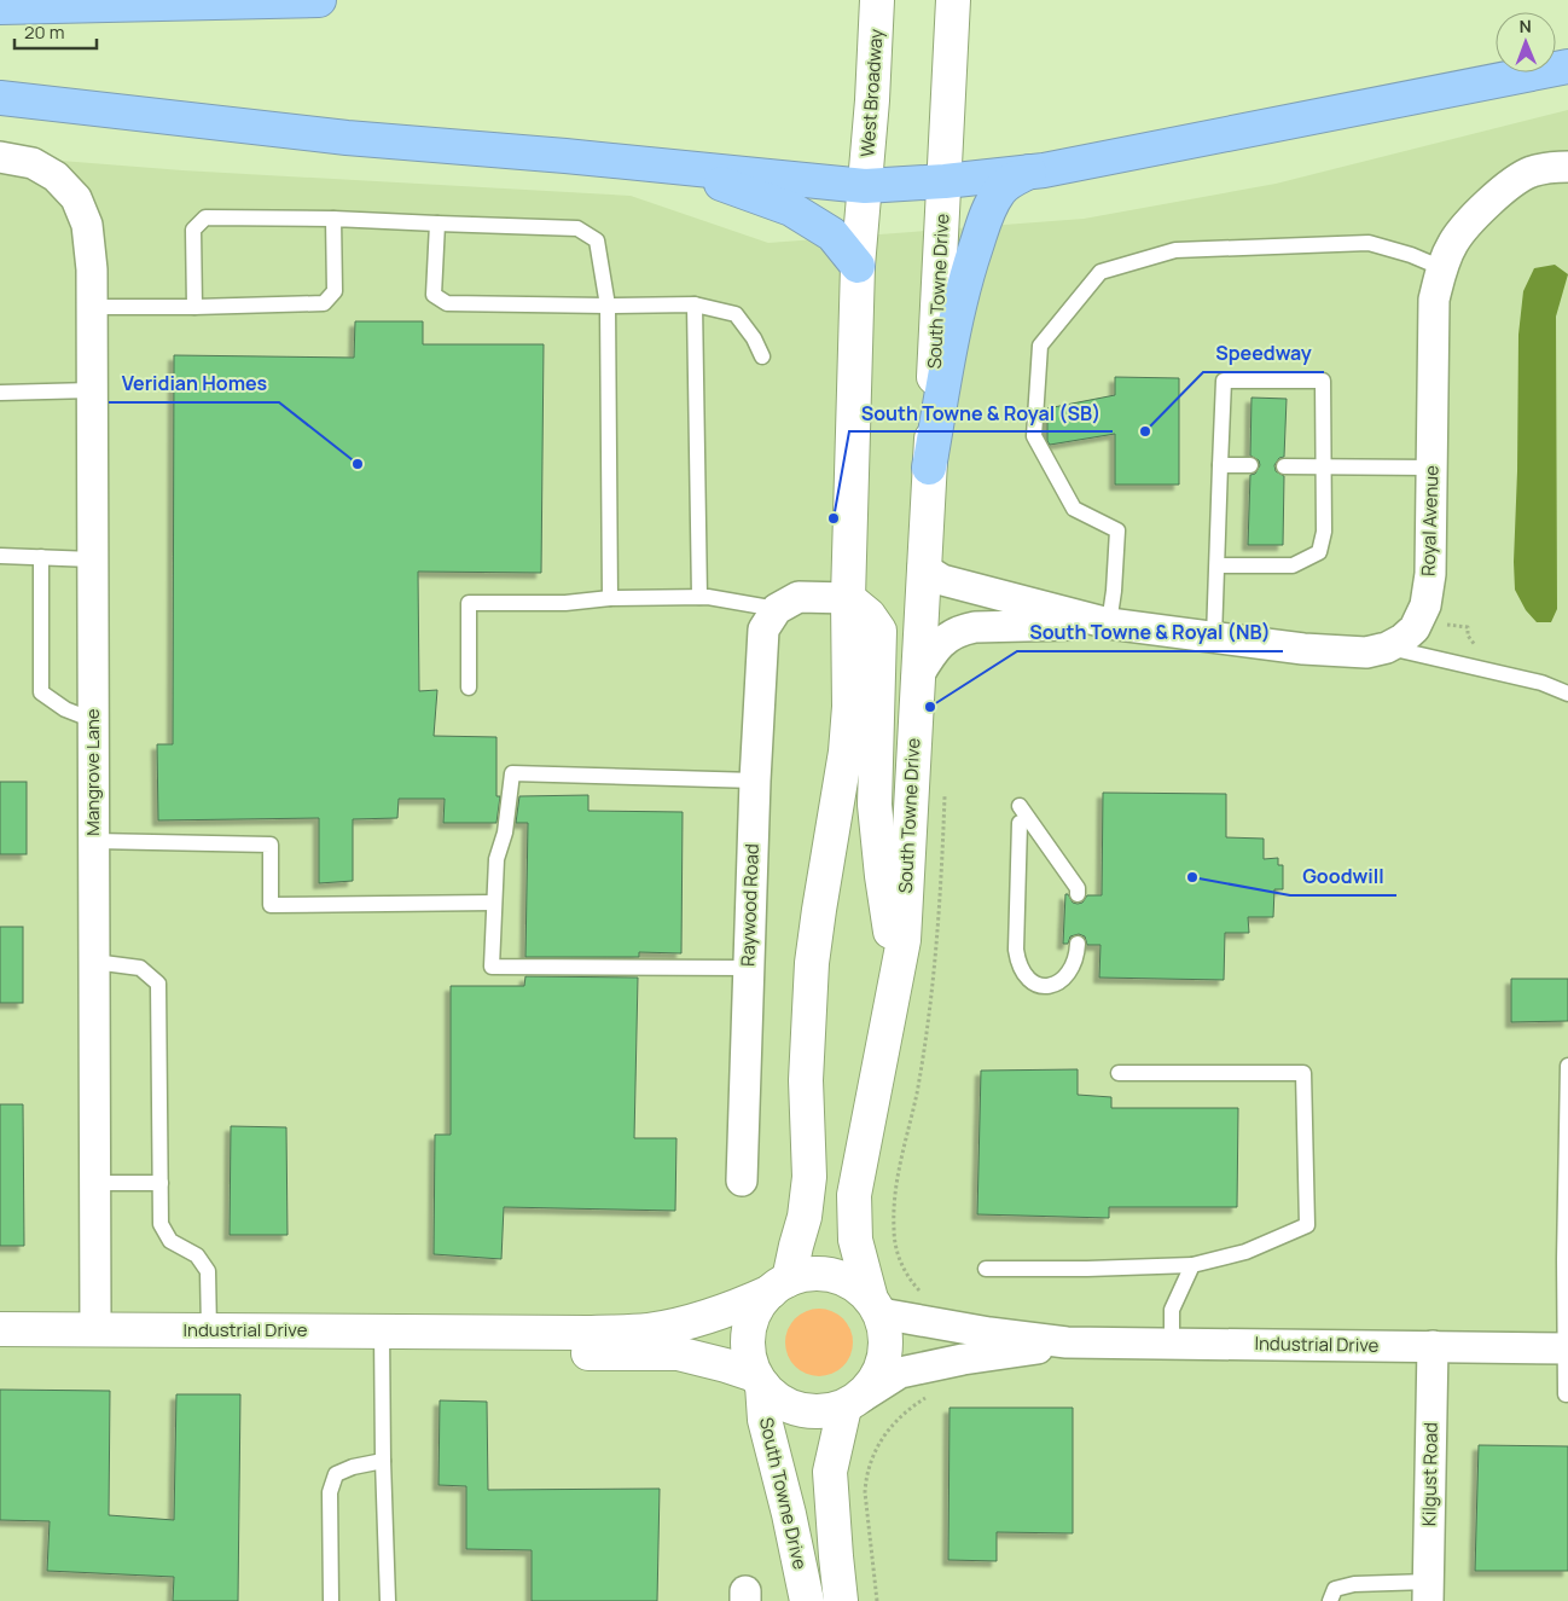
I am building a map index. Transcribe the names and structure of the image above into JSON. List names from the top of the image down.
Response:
{
  "streets": {
    "street": [
      "West Broadway",
      "South Towne Drive",
      "Royal Avenue",
      "Mangrove Lane",
      "Raywood Road",
      "Industrial Drive",
      "Kilgust Road"
    ]
  },
  "crossings": [
    ["South Towne Drive", "Industrial Drive"],
    ["Mangrove Lane", "Industrial Drive"],
    ["Industrial Drive", "Kilgust Road"]
  ],
  "places": [
    "Speedway",
    "Veridian Homes",
    "South Towne & Royal (SB)",
    "South Towne & Royal (NB)",
    "Goodwill"
  ],
  "scale_bar": "20 m",
  "north": "top"
}
